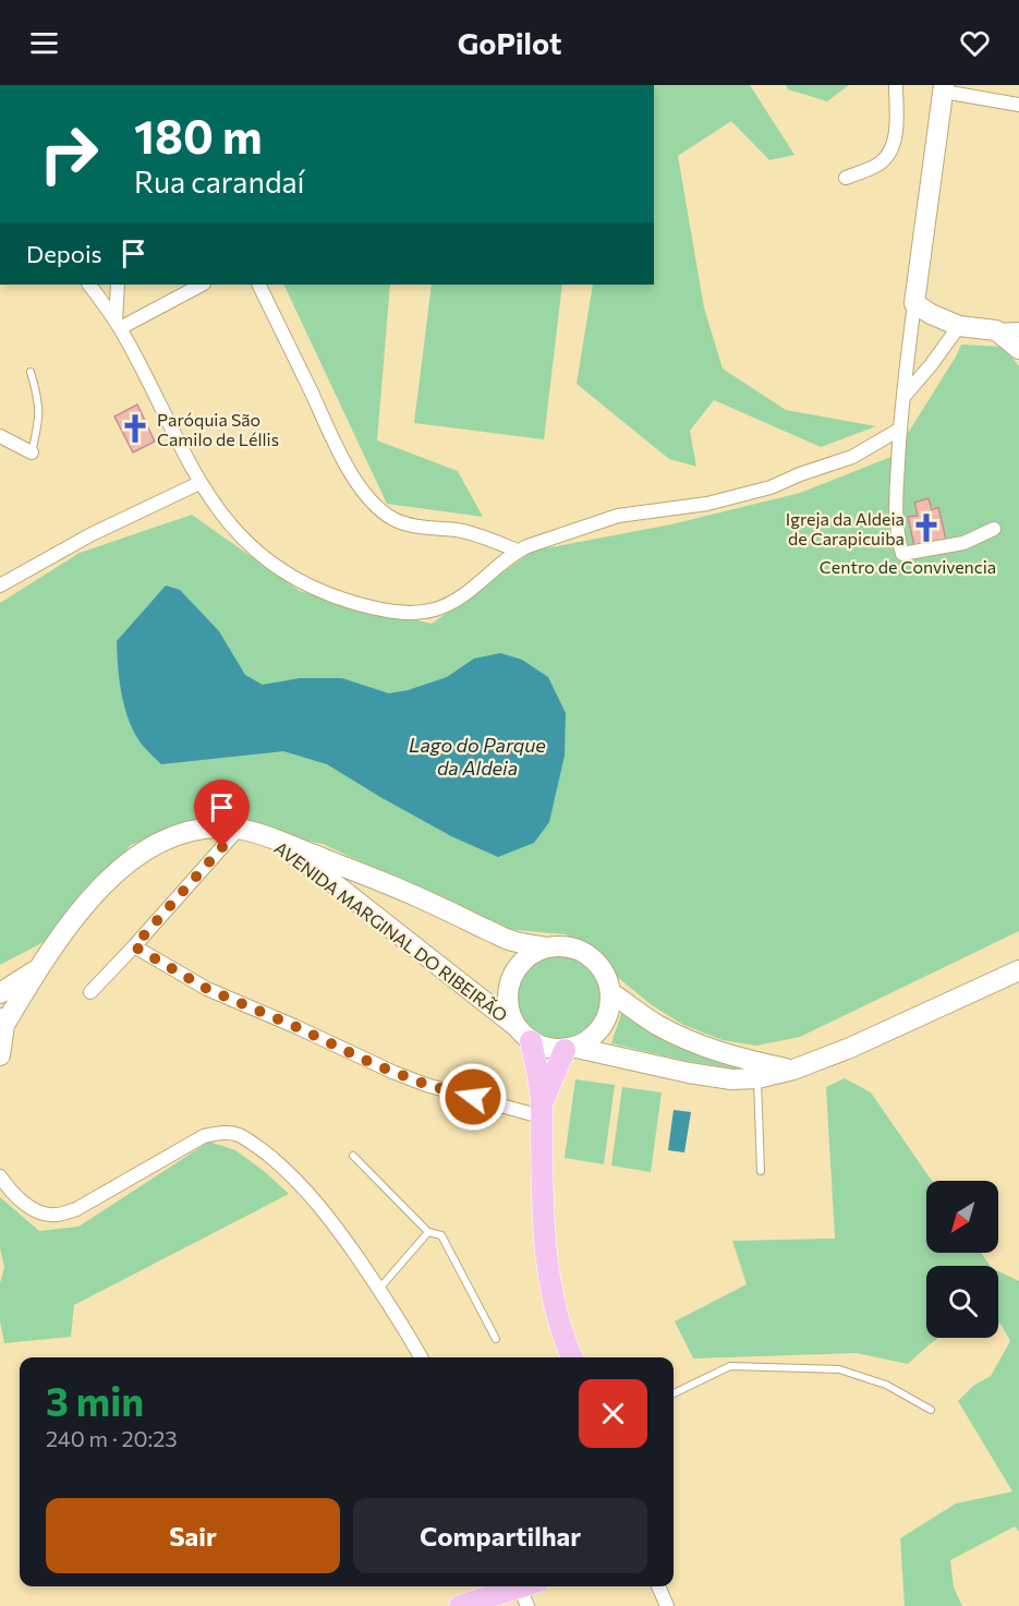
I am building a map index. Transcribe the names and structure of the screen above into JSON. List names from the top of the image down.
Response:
{
  "streets": {
    "main road": ["AVENIDA MARGINAL DO RIBEIRÃO"]
  },
  "water": ["Lago do Parque da Aldeia"],
  "parks": ["Centro de Convivencia"],
  "places": {
    "church": ["Paróquia São Camilo de Léllis", "Igreja da Aldeia de Carapicuiba"]
  },
  "north": "bottom left",
  "page": {
    "header": "GoPilot",
    "turn": ["180 m", "Rua carandaí"],
    "then": "Depois",
    "heading": ["3 min", "240 m · 20:23"],
    "buttons": ["Sair", "Compartilhar"]
  }
}
